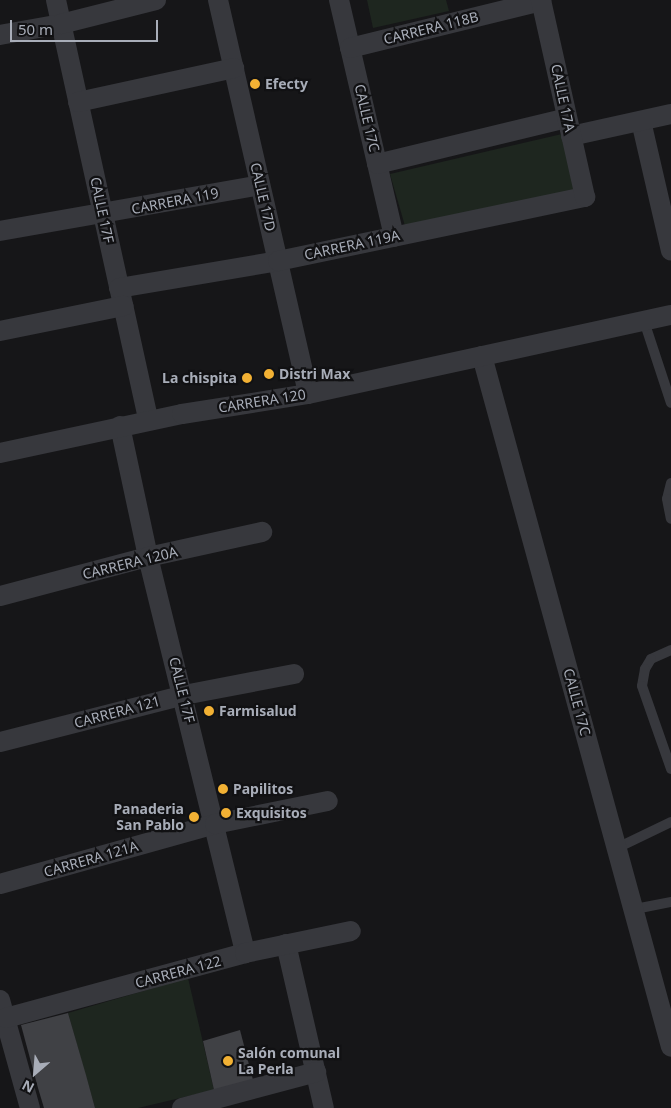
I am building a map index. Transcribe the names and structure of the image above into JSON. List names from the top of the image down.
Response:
{
  "streets": {
    "street": [
      "CARRERA 118B",
      "CALLE 17A",
      "CALLE 17C",
      "CALLE 17D",
      "CARRERA 119",
      "CALLE 17F",
      "CARRERA 119A",
      "CARRERA 120",
      "CARRERA 120A",
      "CARRERA 121",
      "CARRERA 121A",
      "CARRERA 122"
    ]
  },
  "crossings": [
    ["CARRERA 118B", "CALLE 17A"],
    ["CARRERA 118B", "CALLE 17C"],
    ["CALLE 17A", "CARRERA 119A"],
    ["CALLE 17C", "CARRERA 119A"],
    ["CALLE 17C", "CARRERA 120"],
    ["CALLE 17D", "CARRERA 119"],
    ["CALLE 17D", "CARRERA 119A"],
    ["CALLE 17D", "CARRERA 120"],
    ["CARRERA 119", "CALLE 17F"],
    ["CALLE 17F", "CARRERA 119A"],
    ["CALLE 17F", "CARRERA 120"],
    ["CALLE 17F", "CARRERA 120A"],
    ["CALLE 17F", "CARRERA 121"],
    ["CALLE 17F", "CARRERA 121A"],
    ["CALLE 17F", "CARRERA 122"]
  ],
  "places": [
    "Efecty",
    "Distri Max",
    "La chispita",
    "Farmisalud",
    "Papilitos",
    "Exquisitos",
    "Panaderia San Pablo",
    "Salón comunal La Perla"
  ],
  "scale_bar": "50 m",
  "north": "bottom left"
}
